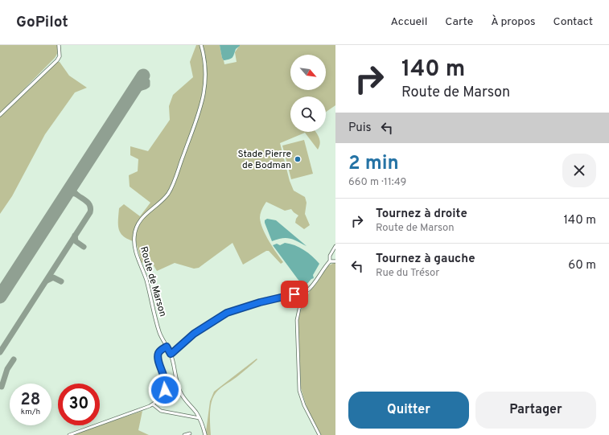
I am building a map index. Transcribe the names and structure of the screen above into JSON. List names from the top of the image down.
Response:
{
  "streets": {
    "street": ["Route de Marson"]
  },
  "places": ["Stade Pierre de Bodman"],
  "north": "bottom right",
  "page": {
    "header": "GoPilot",
    "nav": [
      "Accueil",
      "Carte",
      "À propos",
      "Contact"
    ],
    "turn": ["140 m", "Route de Marson"],
    "then": "Puis",
    "heading": ["2 min", "660 m · 11:49"],
    "list": [
      {
        "name": "Tournez à droite",
        "note": "Route de Marson",
        "value": "140 m"
      },
      {
        "name": "Tournez à gauche",
        "note": "Rue du Trésor",
        "value": "60 m"
      }
    ],
    "speed": "28 km/h",
    "limit": "30",
    "buttons": ["Quitter", "Partager"]
  }
}
